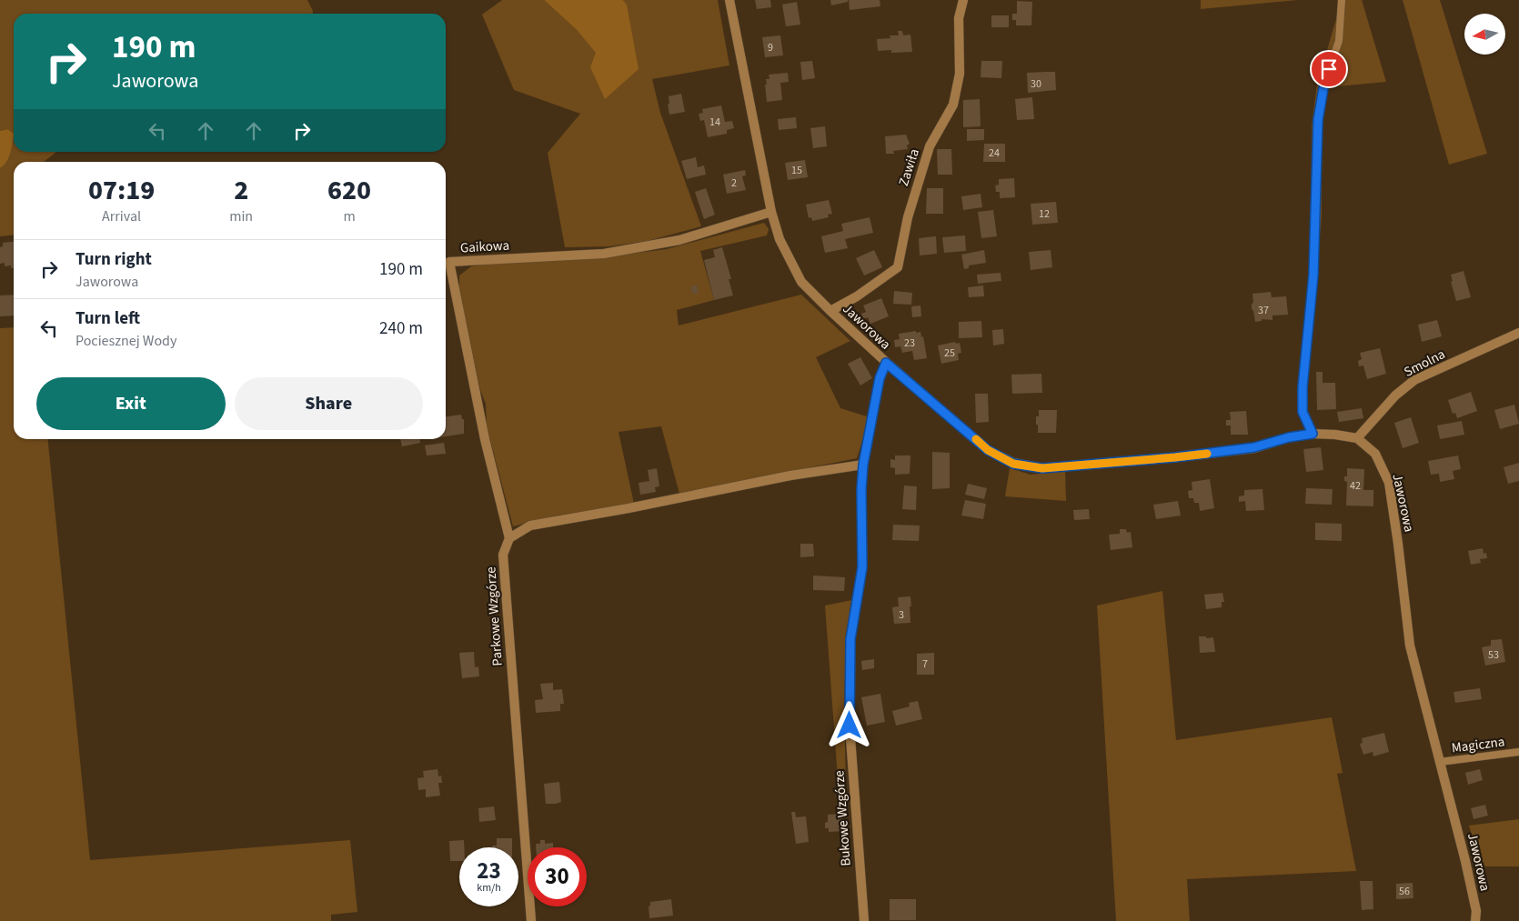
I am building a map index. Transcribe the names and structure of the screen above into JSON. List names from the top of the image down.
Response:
{
  "streets": {
    "street": [
      "Zawiła",
      "Gaikowa",
      "Jaworowa",
      "Smolna",
      "Parkowe Wzgórze",
      "Bukowe Wzgórze"
    ],
    "lane": ["Magiczna"]
  },
  "crossings": [
    ["Zawiła", "Jaworowa"],
    ["Gaikowa", "Jaworowa"],
    ["Gaikowa", "Parkowe Wzgórze"],
    ["Jaworowa", "Smolna"],
    ["Jaworowa", "Magiczna"],
    ["Jaworowa", "Bukowe Wzgórze"]
  ],
  "house_numbers": [
    "9",
    "30",
    "14",
    "24",
    "15",
    "2",
    "12",
    "37",
    "23",
    "25",
    "42",
    "3",
    "53",
    "7",
    "56"
  ],
  "north": "left",
  "page": {
    "turn": ["190 m", "Jaworowa"],
    "eta": [
      "07:19",
      "Arrival",
      "2",
      "min",
      "620",
      "m"
    ],
    "list": [
      {
        "name": "Turn right",
        "note": "Jaworowa",
        "value": "190 m"
      },
      {
        "name": "Turn left",
        "note": "Pociesznej Wody",
        "value": "240 m"
      }
    ],
    "buttons": ["Exit", "Share"],
    "speed": "23 km/h",
    "limit": "30"
  }
}
